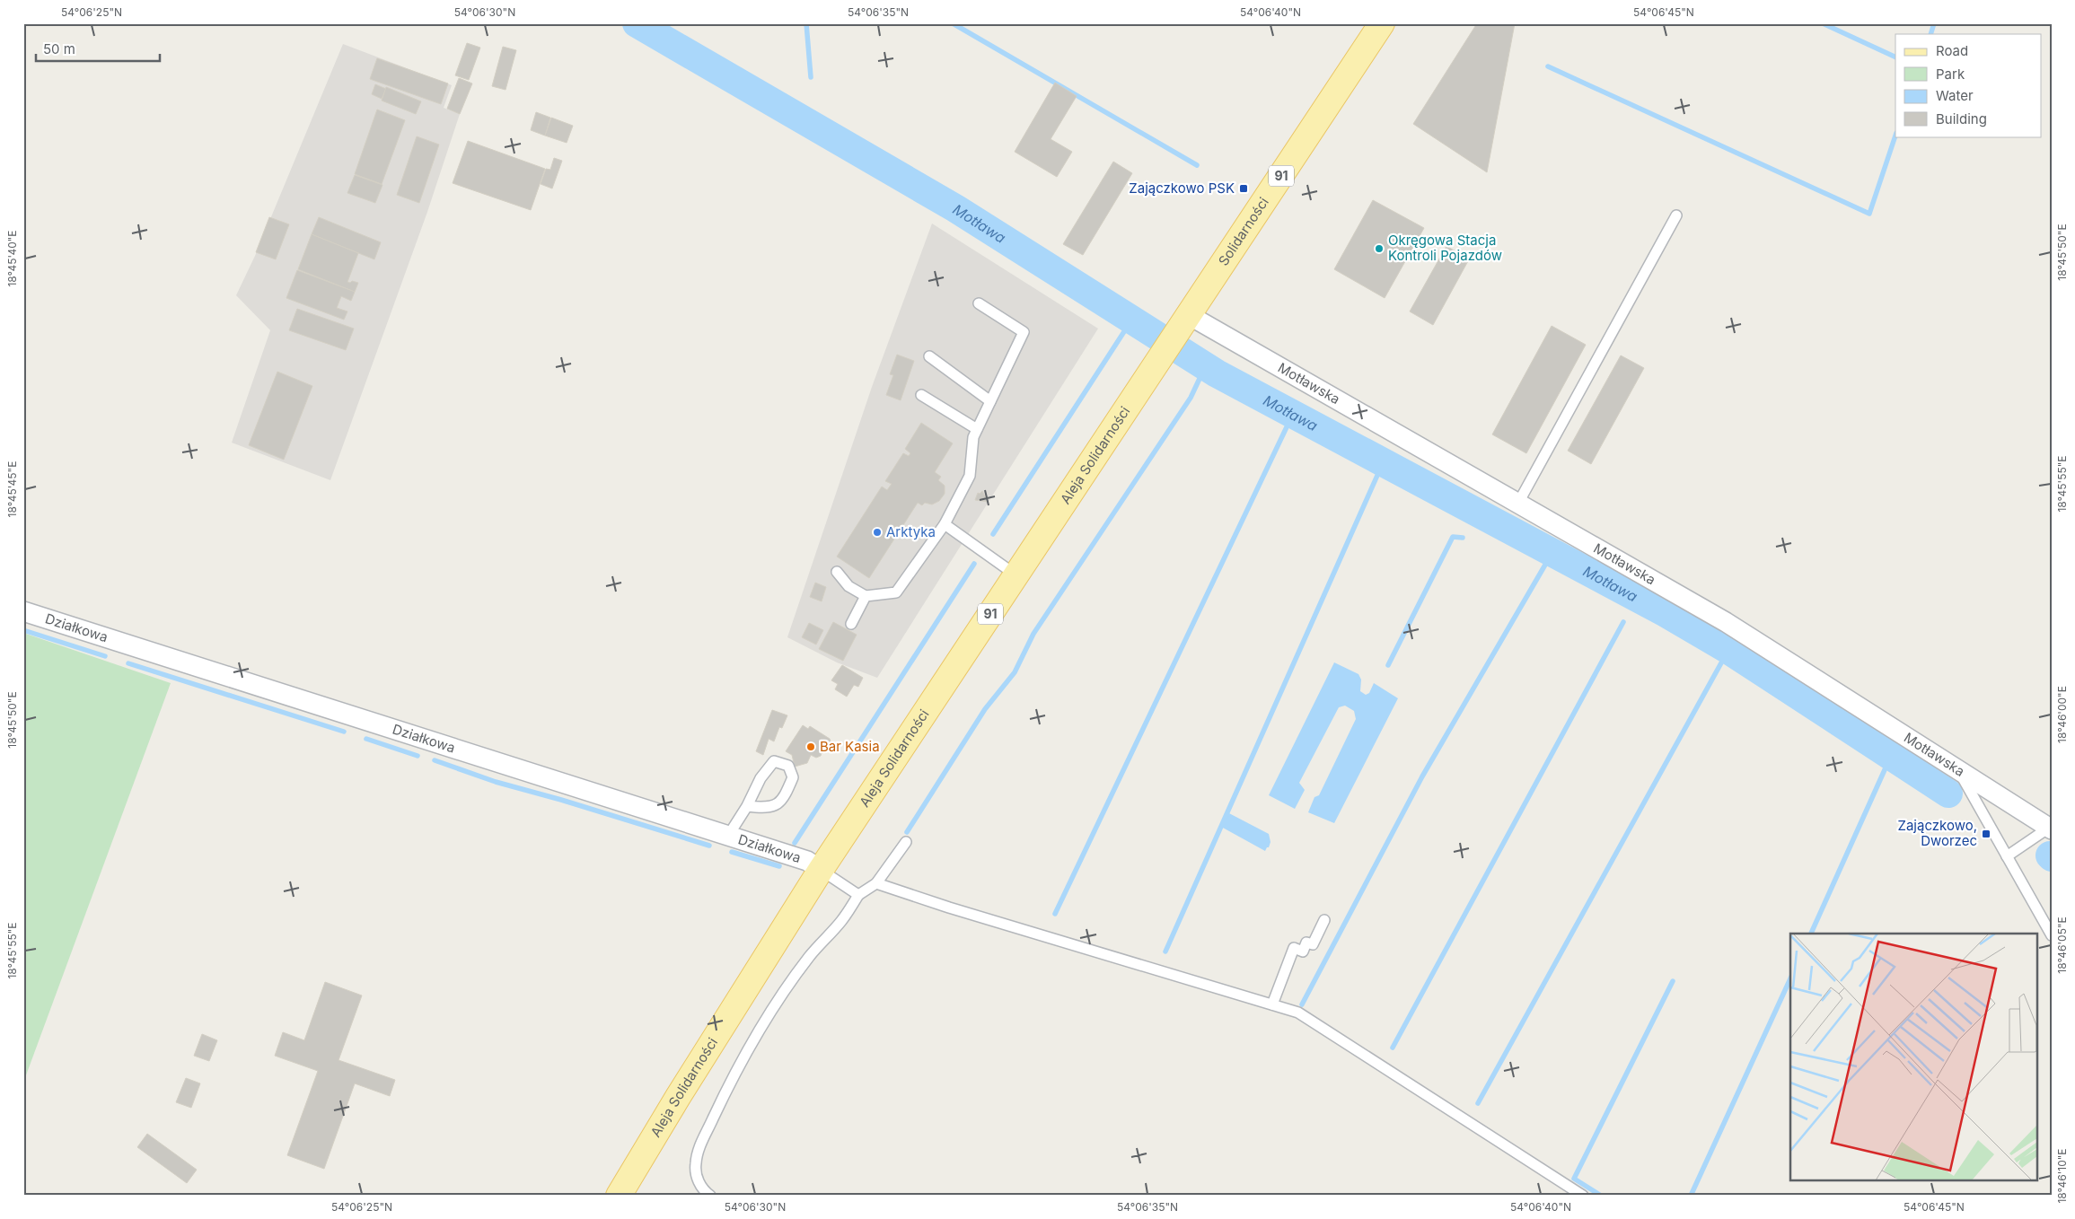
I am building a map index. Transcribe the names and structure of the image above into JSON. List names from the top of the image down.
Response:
{
  "streets": {
    "main road": ["91", "Solidarności", "Aleja Solidarności"],
    "street": ["Motławska", "Działkowa"]
  },
  "crossings": [
    ["Solidarności", "Motławska"],
    ["Solidarności", "Aleja Solidarności"],
    ["Motławska", "Aleja Solidarności"],
    ["Aleja Solidarności", "Działkowa"]
  ],
  "water": ["Motława"],
  "places": {
    "transit": ["Zajączkowo PSK", "Zajączkowo, Dworzec"],
    "other": ["Okręgowa Stacja Kontroli Pojazdów", "Arktyka", "Bar Kasia"]
  },
  "legend": [
    "Road",
    "Park",
    "Water",
    "Building"
  ],
  "scale_bar": "50 m",
  "coordinates": [
    "54°06'25\"N",
    "54°06'30\"N",
    "54°06'35\"N",
    "54°06'40\"N",
    "54°06'45\"N",
    "18°45'50\"E",
    "18°45'40\"E",
    "18°45'55\"E",
    "18°45'45\"E",
    "18°46'00\"E",
    "18°46'05\"E",
    "18°46'10\"E"
  ]
}
